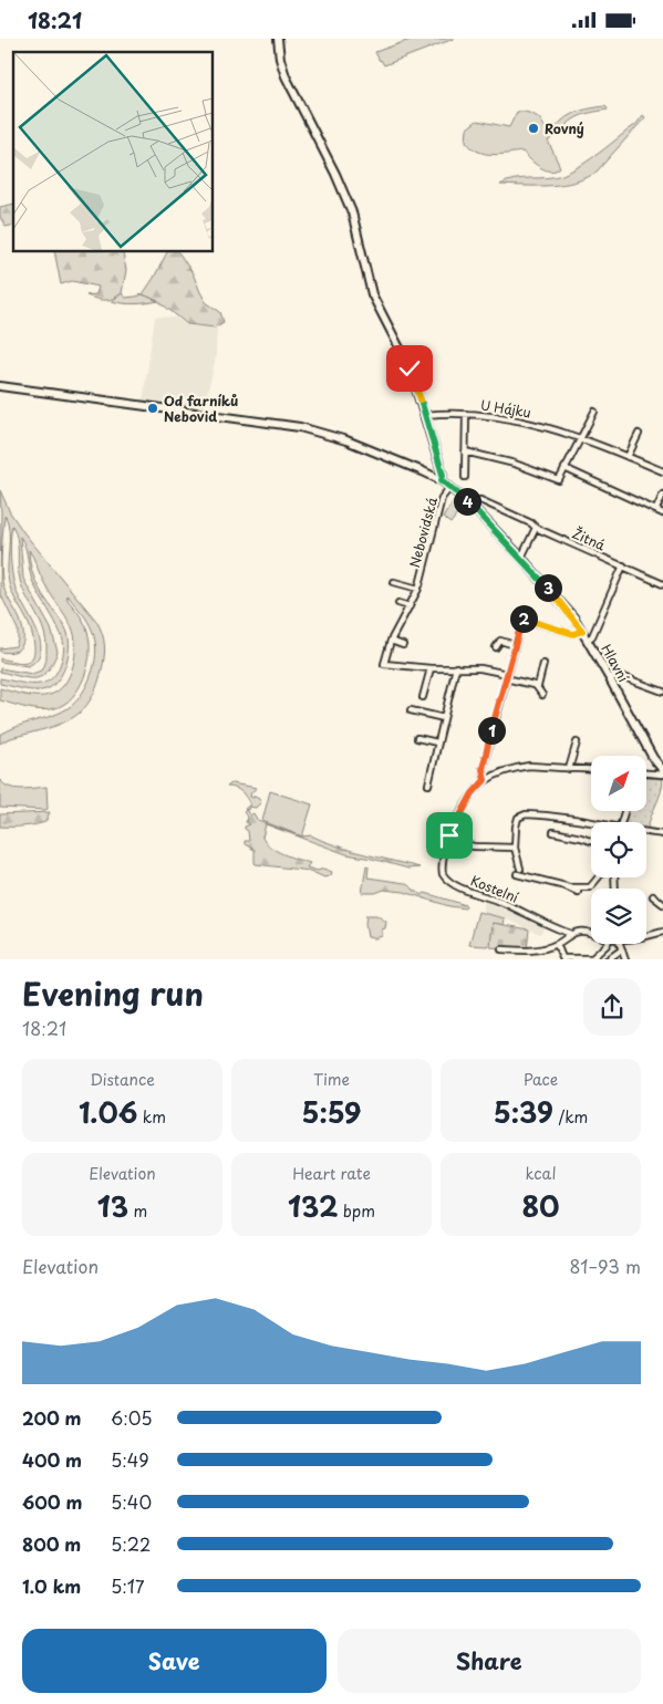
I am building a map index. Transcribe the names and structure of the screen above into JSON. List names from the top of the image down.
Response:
{
  "streets": {
    "street": [
      "U Hájku",
      "Nebovidská",
      "Žitná",
      "Hlavní",
      "Kostelní"
    ]
  },
  "crossings": [
    ["Nebovidská", "Hlavní"]
  ],
  "places": ["Rovný", "Od farníků Nebovid"],
  "north": "top right",
  "page": {
    "status": "18:21",
    "pins": [
      "4",
      "3",
      "2",
      "1"
    ],
    "heading": ["Evening run", "18:21"],
    "stats": [
      ["Distance", "1.06 km"],
      ["Time", "5:59"],
      ["Pace", "5:39 /km"],
      ["Elevation", "13 m"],
      ["Heart rate", "132 bpm"],
      ["kcal", "80"]
    ],
    "chart": ["Elevation", "81–93 m"],
    "list": [
      {
        "name": "200 m",
        "note": "6:05"
      },
      {
        "name": "400 m",
        "note": "5:49"
      },
      {
        "name": "600 m",
        "note": "5:40"
      },
      {
        "name": "800 m",
        "note": "5:22"
      },
      {
        "name": "1.0 km",
        "note": "5:17"
      }
    ],
    "buttons": ["Save", "Share"]
  }
}
